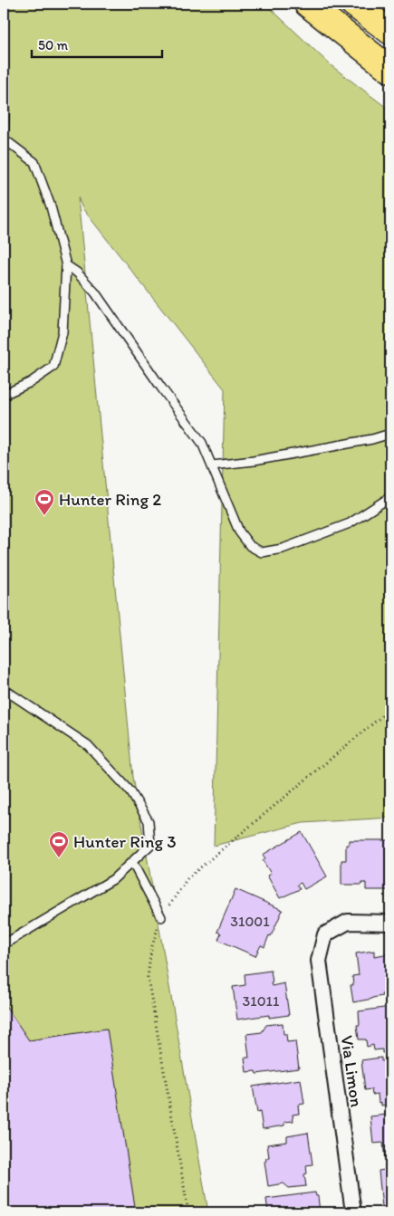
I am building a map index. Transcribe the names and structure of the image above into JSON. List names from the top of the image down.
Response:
{
  "streets": {
    "street": ["Via Limon"]
  },
  "places": {
    "sports": ["Hunter Ring 2", "Hunter Ring 3"]
  },
  "house_numbers": ["31001", "31011"],
  "scale_bar": "50 m"
}
